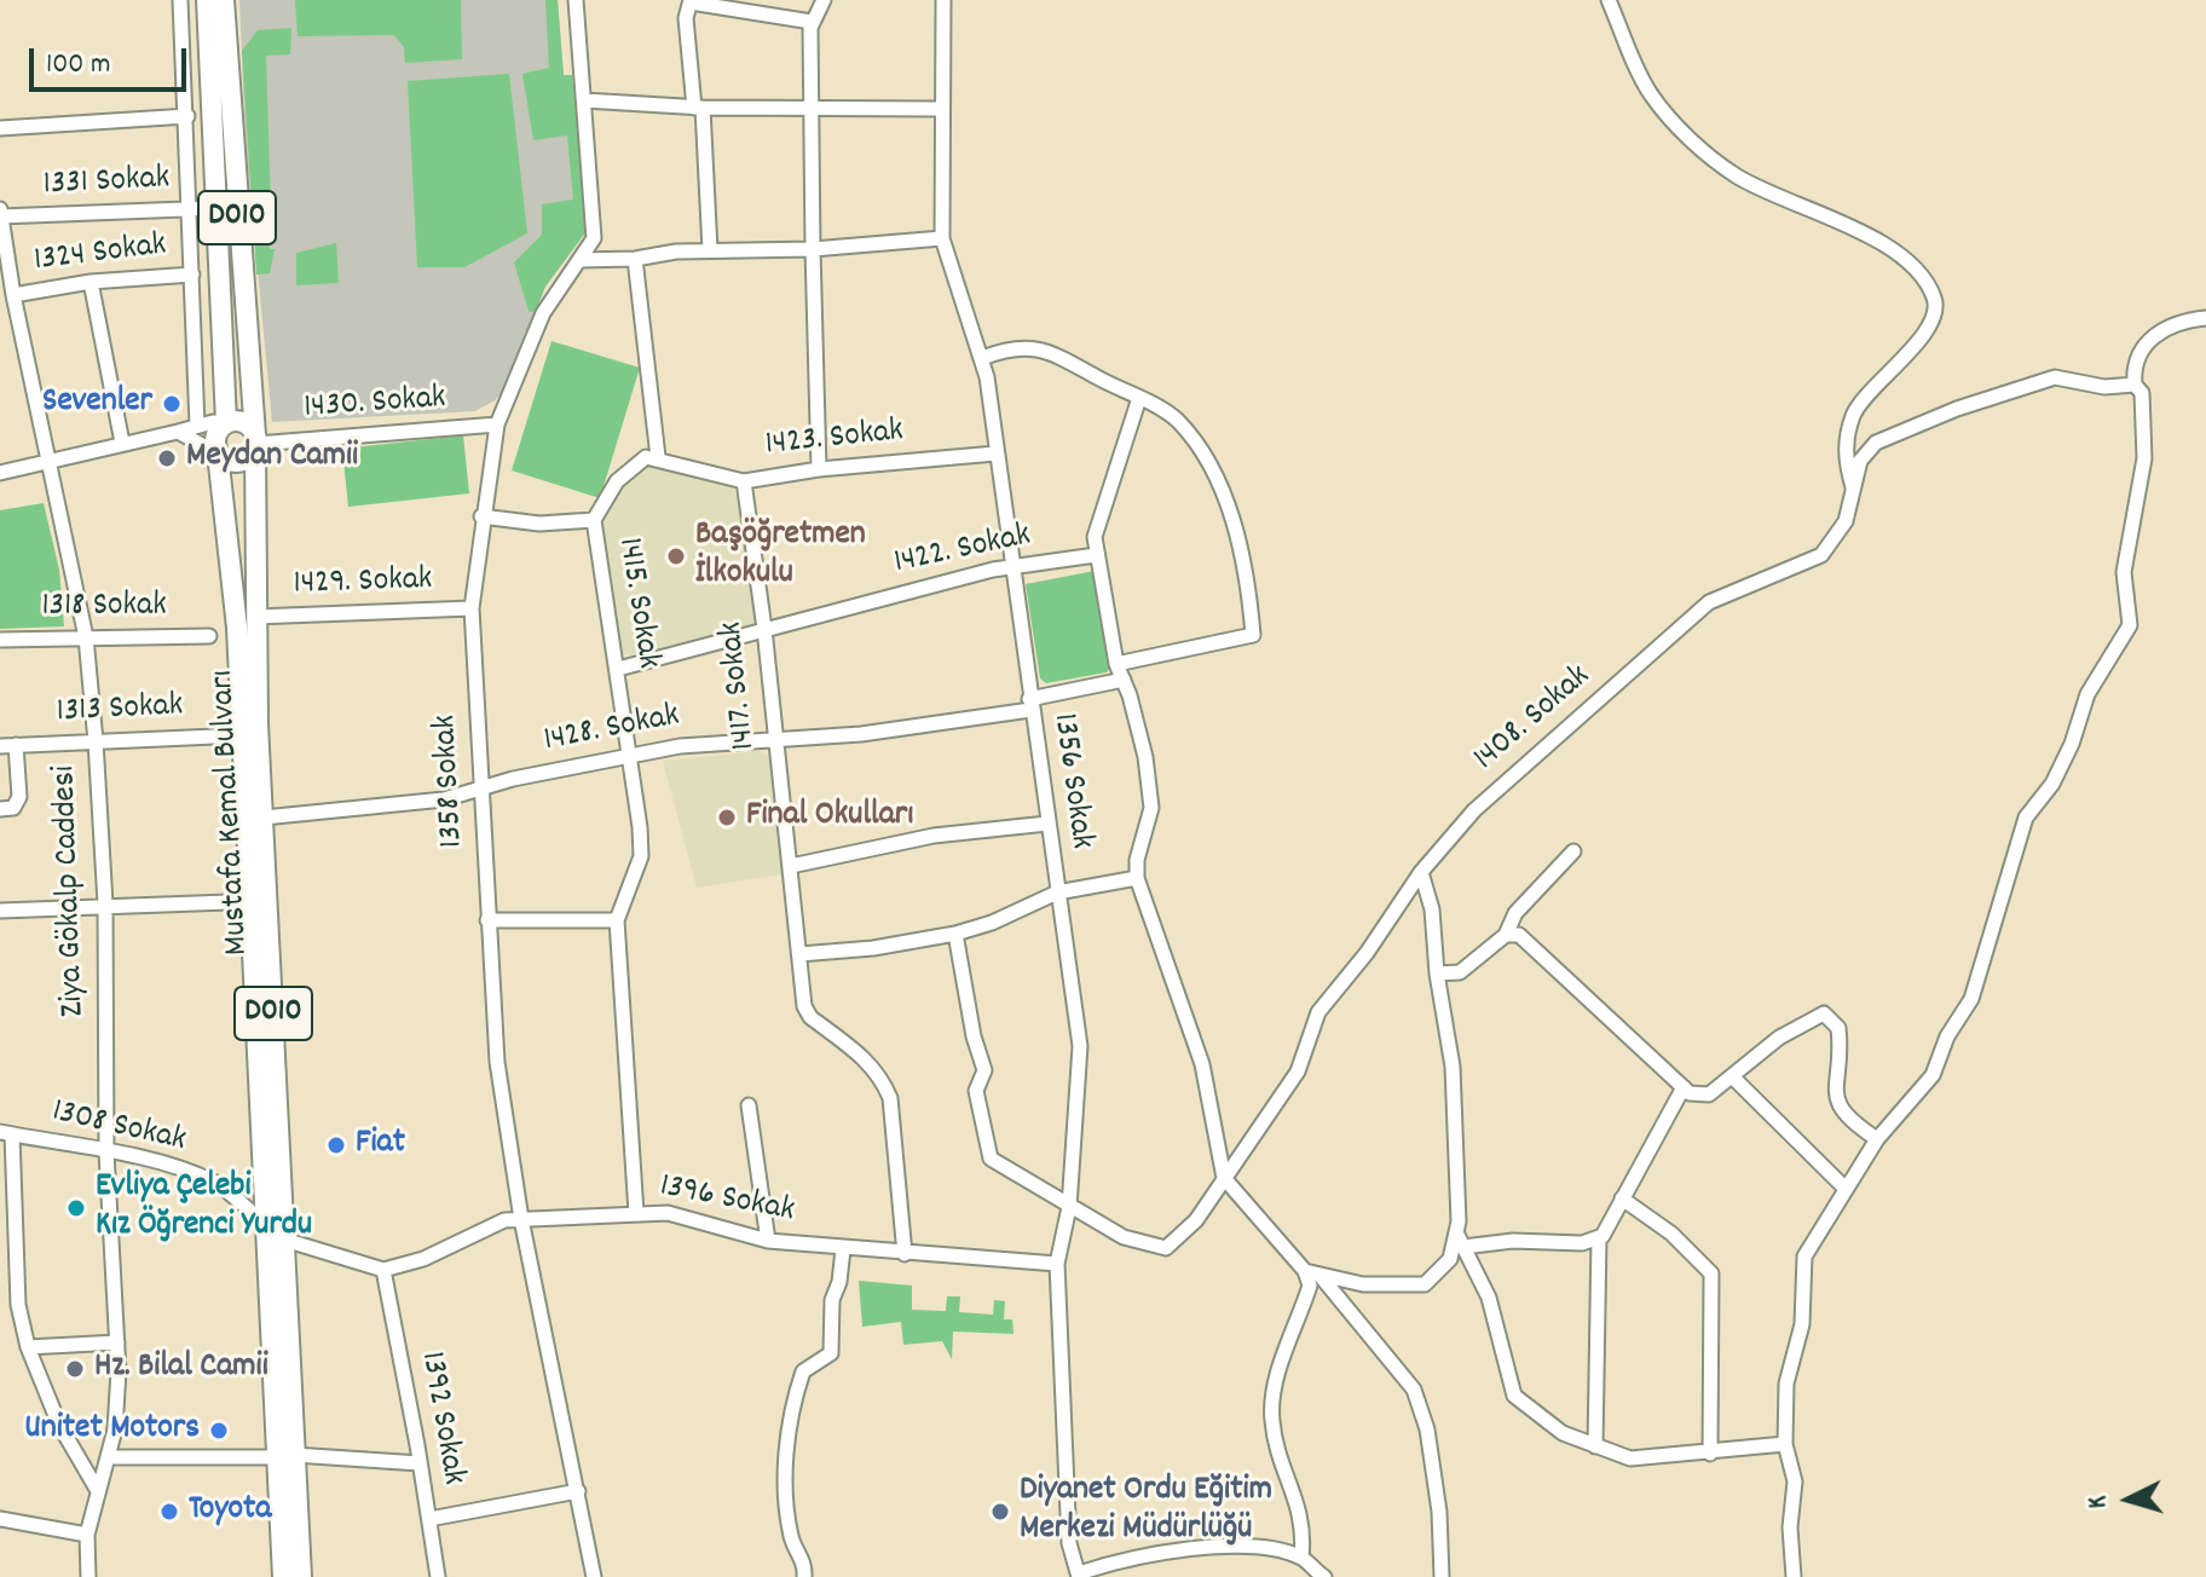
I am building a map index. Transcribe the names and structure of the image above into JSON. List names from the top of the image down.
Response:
{
  "streets": {
    "highway": ["D010", "Mustafa Kemal Bulvarı"],
    "street": [
      "1331 Sokak",
      "1324 Sokak",
      "1430. Sokak",
      "1423. Sokak",
      "1422. Sokak",
      "1429. Sokak",
      "1415. Sokak",
      "1318 Sokak",
      "1417. Sokak",
      "1313 Sokak",
      "1408. Sokak",
      "1428. Sokak",
      "1358 Sokak",
      "1356 Sokak",
      "Ziya Gökalp Caddesi",
      "1308 Sokak",
      "1396 Sokak",
      "1392 Sokak"
    ]
  },
  "crossings": [
    ["1331 Sokak", "D010"],
    ["1331 Sokak", "Ziya Gökalp Caddesi"],
    ["D010", "1430. Sokak"],
    ["D010", "Mustafa Kemal Bulvarı"],
    ["1324 Sokak", "Ziya Gökalp Caddesi"],
    ["1430. Sokak", "1358 Sokak"],
    ["1430. Sokak", "Mustafa Kemal Bulvarı"],
    ["1423. Sokak", "1417. Sokak"],
    ["1423. Sokak", "1356 Sokak"],
    ["1422. Sokak", "1415. Sokak"],
    ["1422. Sokak", "1417. Sokak"],
    ["1422. Sokak", "1356 Sokak"],
    ["1429. Sokak", "1358 Sokak"],
    ["1429. Sokak", "Mustafa Kemal Bulvarı"],
    ["1415. Sokak", "1428. Sokak"],
    ["1318 Sokak", "Ziya Gökalp Caddesi"],
    ["1417. Sokak", "1428. Sokak"],
    ["1417. Sokak", "1396 Sokak"],
    ["1313 Sokak", "Mustafa Kemal Bulvarı"],
    ["1313 Sokak", "Ziya Gökalp Caddesi"],
    ["1408. Sokak", "1356 Sokak"],
    ["1428. Sokak", "1358 Sokak"],
    ["1428. Sokak", "1356 Sokak"],
    ["1428. Sokak", "Mustafa Kemal Bulvarı"],
    ["1358 Sokak", "1396 Sokak"],
    ["1356 Sokak", "1396 Sokak"],
    ["Mustafa Kemal Bulvarı", "1308 Sokak"],
    ["Ziya Gökalp Caddesi", "1308 Sokak"],
    ["1396 Sokak", "1392 Sokak"]
  ],
  "places": [
    "Sevenler",
    "Meydan Camii",
    "Başöğretmen İlkokulu",
    "Final Okulları",
    "Fiat",
    "Evliya Çelebi Kız Öğrenci Yurdu",
    "Hz. Bilal Camii",
    "Unitet Motors",
    "Toyota",
    "Diyanet Ordu Eğitim Merkezi Müdürlüğü"
  ],
  "scale_bar": "100 m",
  "north": "left"
}
